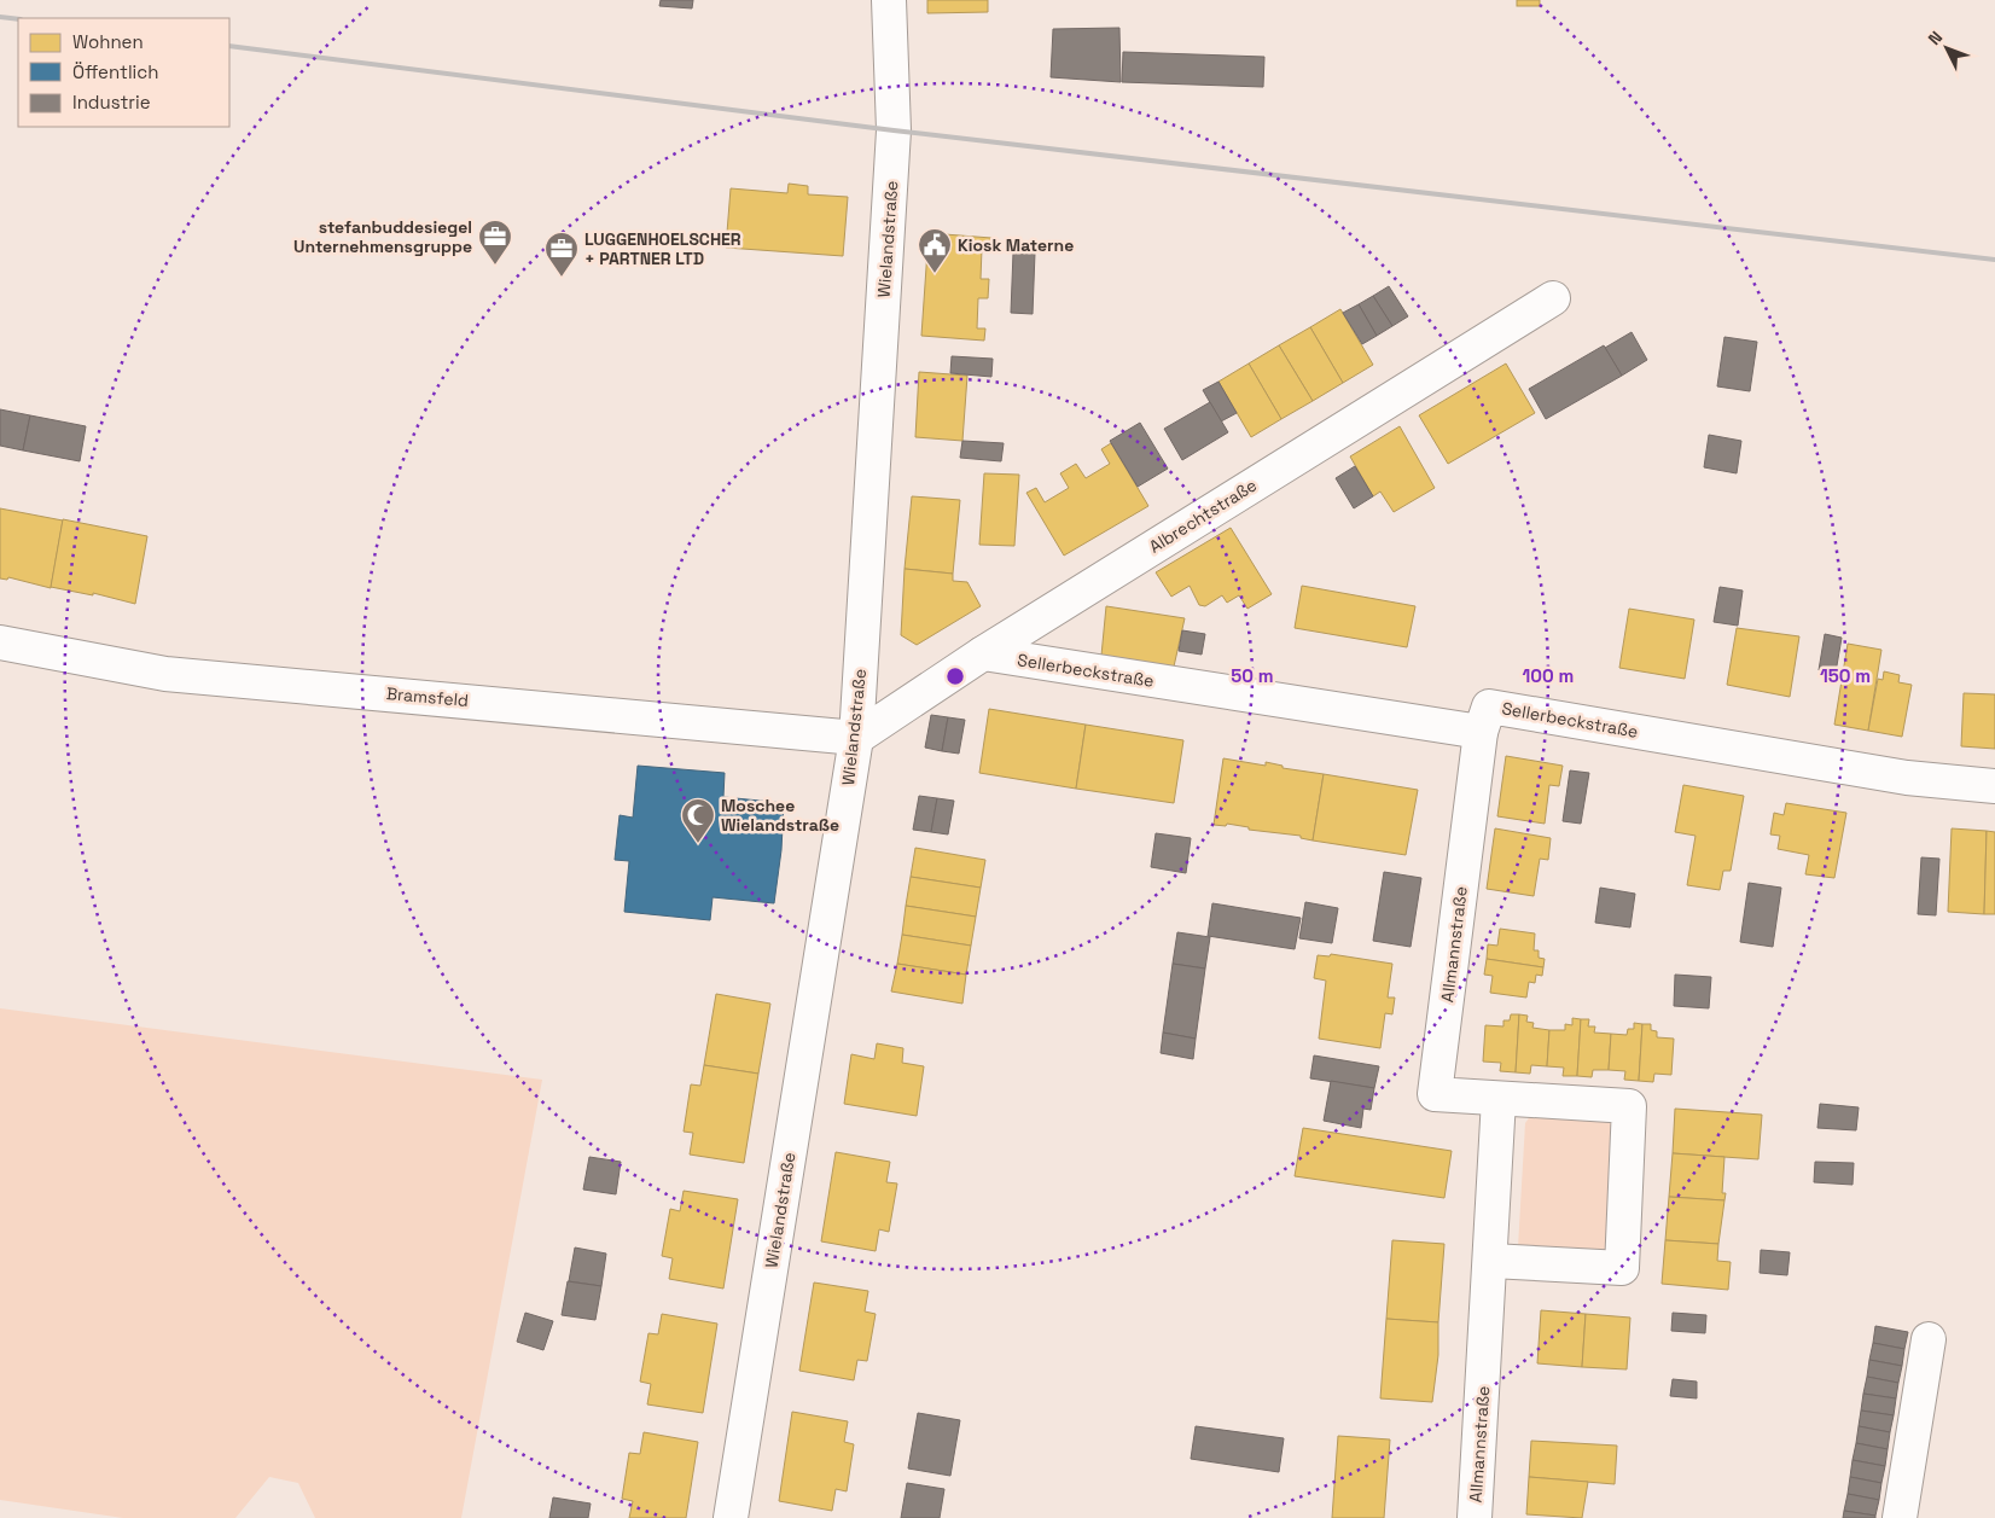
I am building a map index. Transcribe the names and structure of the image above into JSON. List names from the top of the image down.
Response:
{
  "streets": {
    "street": [
      "Wielandstraße",
      "Albrechtstraße",
      "Sellerbeckstraße",
      "Bramsfeld",
      "Allmannstraße"
    ]
  },
  "crossings": [
    ["Wielandstraße", "Albrechtstraße"],
    ["Wielandstraße", "Bramsfeld"],
    ["Albrechtstraße", "Sellerbeckstraße"],
    ["Albrechtstraße", "Bramsfeld"],
    ["Sellerbeckstraße", "Allmannstraße"]
  ],
  "places": {
    "office": ["stefanbuddesiegel Unternehmensgruppe", "LUGGENHOELSCHER + PARTNER LTD"],
    "public building": ["Kiosk Materne"],
    "mosque": ["Moschee Wielandstraße"]
  },
  "legend": ["Wohnen", "Öffentlich", "Industrie"],
  "north": "top left",
  "rings": ["50 m", "100 m", "150 m"]
}
